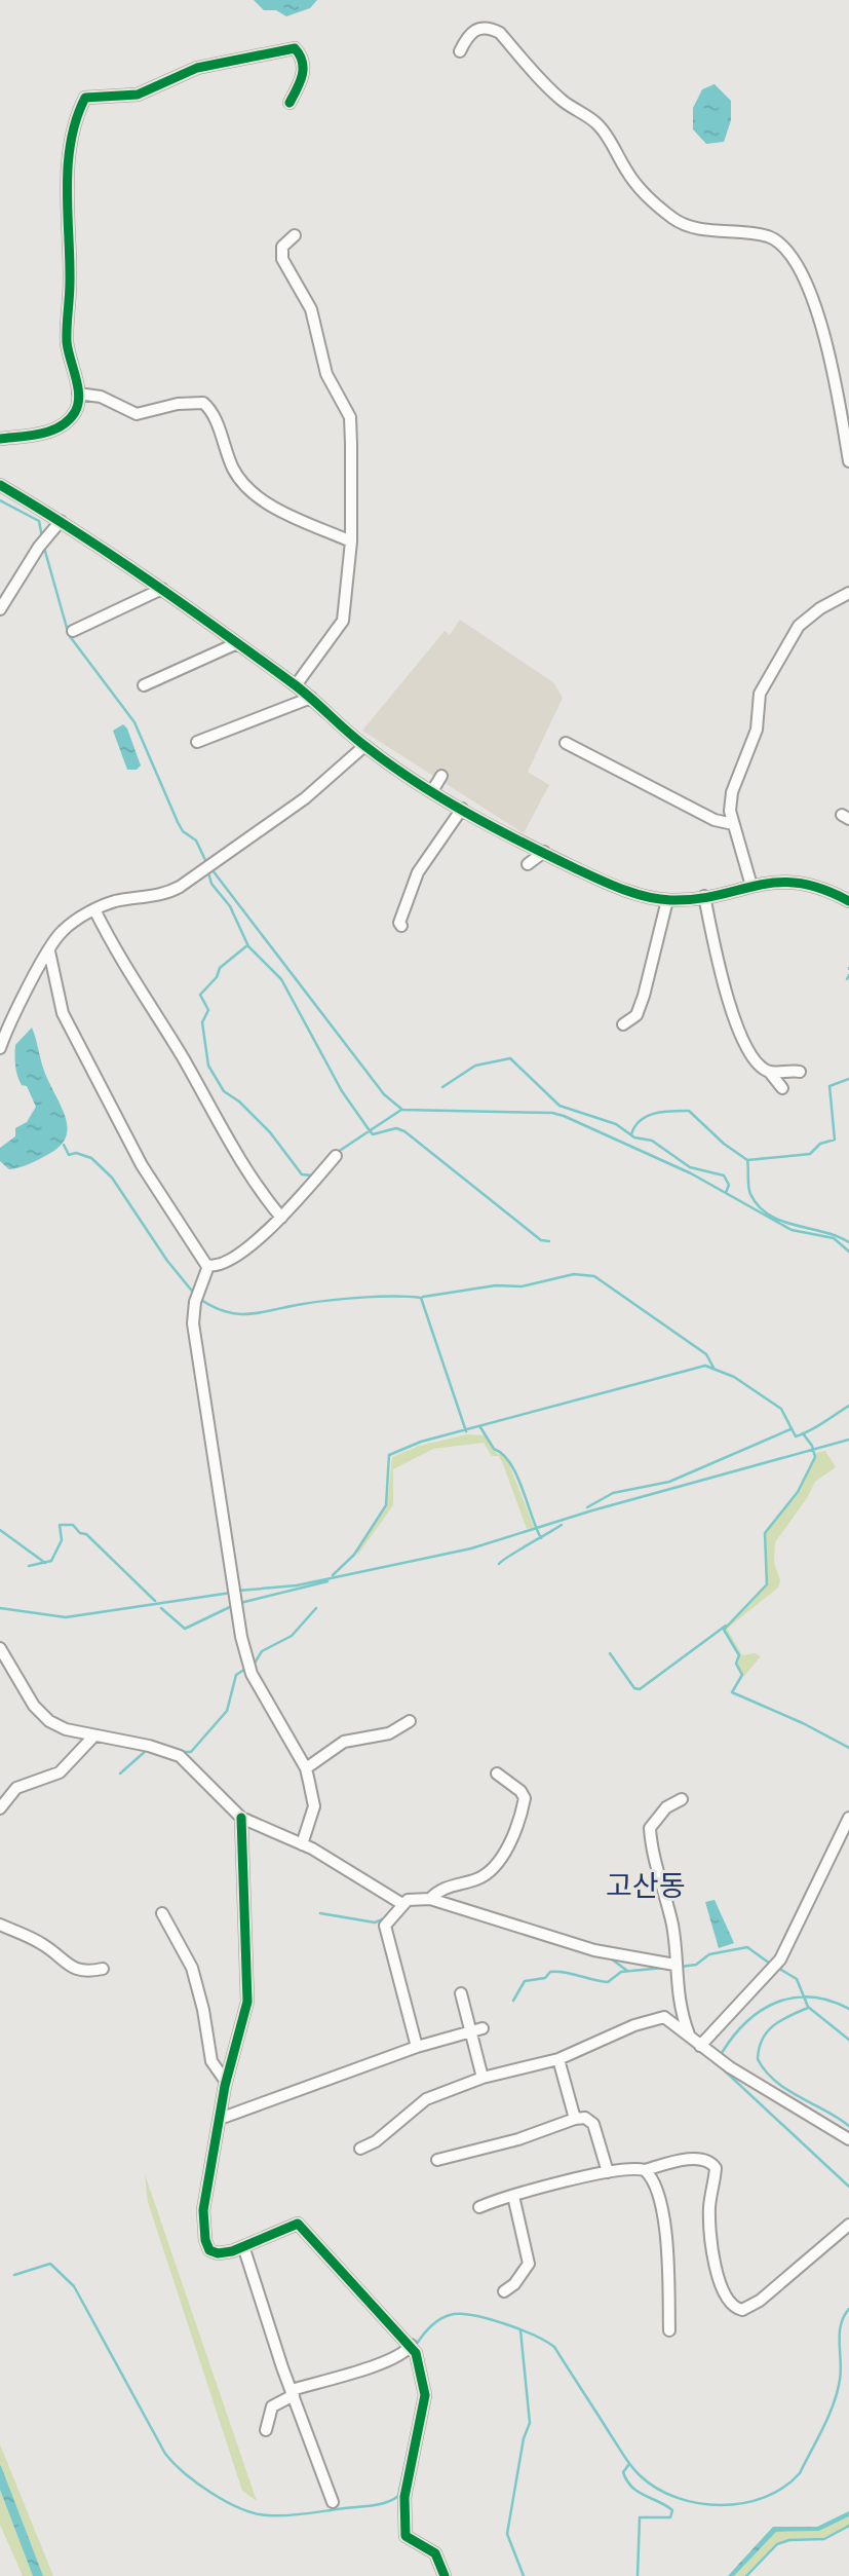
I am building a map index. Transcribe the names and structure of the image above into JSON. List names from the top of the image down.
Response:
{
  "districts": ["고산동"]
}
